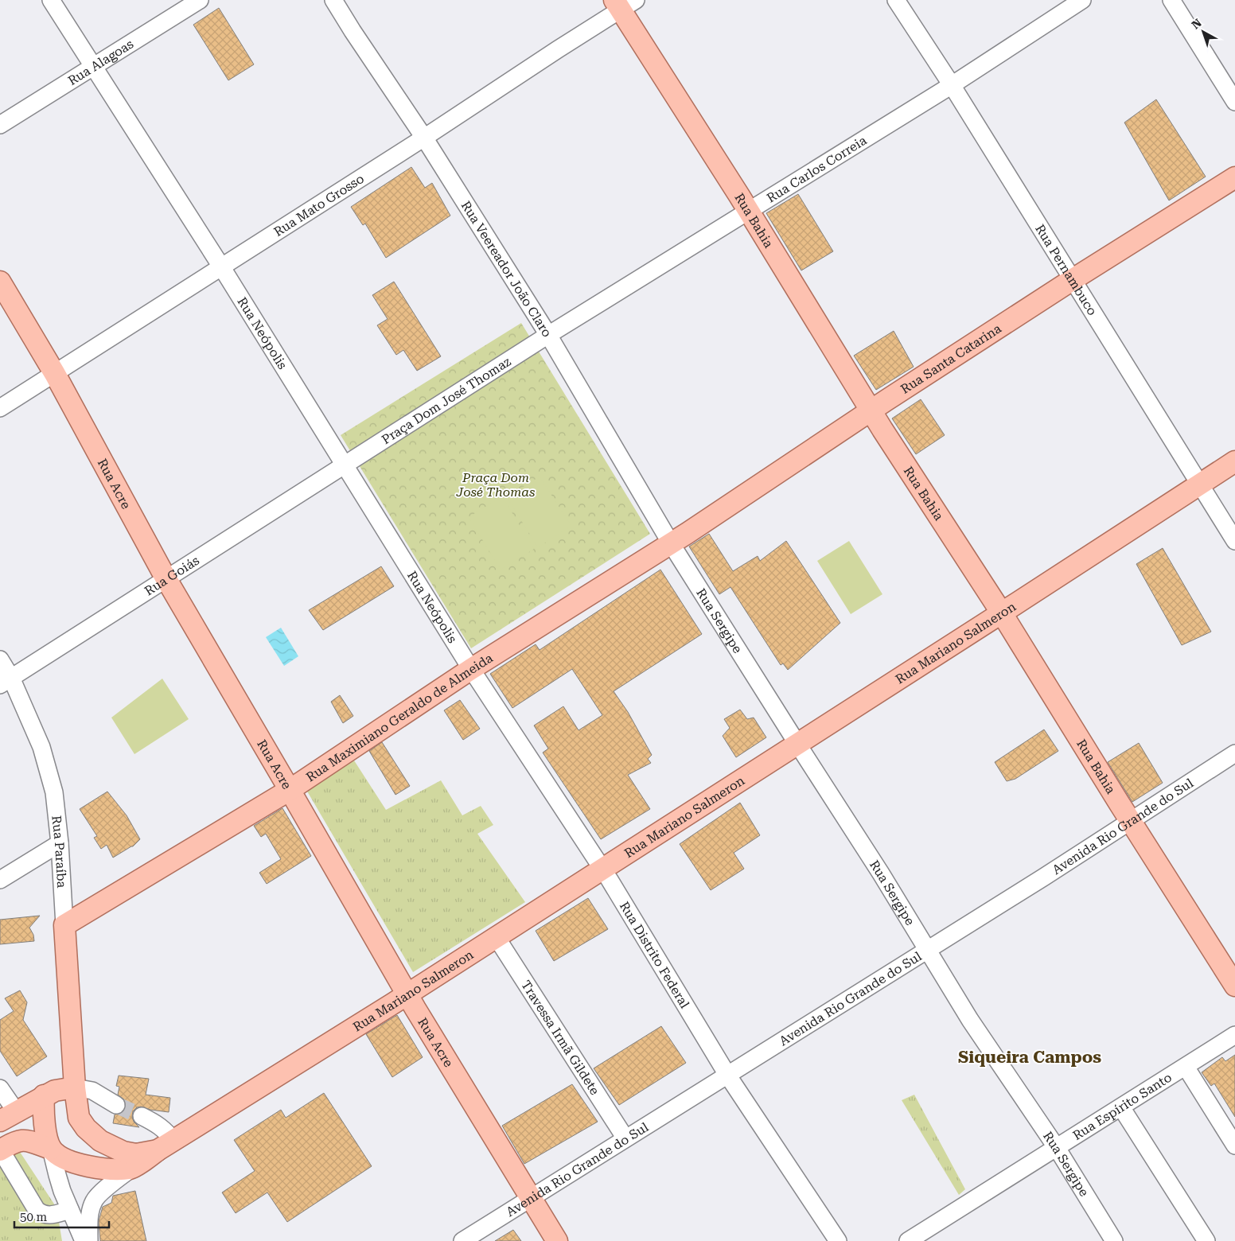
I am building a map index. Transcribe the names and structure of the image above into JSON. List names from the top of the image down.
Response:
{
  "streets": {
    "main road": [
      "Rua Bahia",
      "Rua Santa Catarina",
      "Rua Acre",
      "Rua Mariano Salmeron",
      "Rua Maximiano Geraldo de Almeida",
      "Rua Paraíba"
    ],
    "street": [
      "Rua Alagoas",
      "Rua Carlos Correia",
      "Rua Mato Grosso",
      "Rua Veereador João Claro",
      "Rua Pernambuco",
      "Rua Neópolis",
      "Praça Dom José Thomaz",
      "Rua Goiás",
      "Rua Sergipe",
      "Avenida Rio Grande do Sul",
      "Rua Distrito Federal",
      "Travessa Irmã Gildete",
      "Rua Espírito Santo"
    ]
  },
  "crossings": [
    ["Rua Alagoas", "Rua Neópolis"],
    ["Rua Carlos Correia", "Rua Bahia"],
    ["Rua Carlos Correia", "Rua Veereador João Claro"],
    ["Rua Carlos Correia", "Rua Pernambuco"],
    ["Rua Carlos Correia", "Praça Dom José Thomaz"],
    ["Rua Mato Grosso", "Rua Bahia"],
    ["Rua Mato Grosso", "Rua Veereador João Claro"],
    ["Rua Mato Grosso", "Rua Neópolis"],
    ["Rua Mato Grosso", "Rua Acre"],
    ["Rua Bahia", "Rua Santa Catarina"],
    ["Rua Bahia", "Rua Mariano Salmeron"],
    ["Rua Bahia", "Avenida Rio Grande do Sul"],
    ["Rua Veereador João Claro", "Rua Santa Catarina"],
    ["Rua Veereador João Claro", "Praça Dom José Thomaz"],
    ["Rua Veereador João Claro", "Rua Sergipe"],
    ["Rua Veereador João Claro", "Rua Maximiano Geraldo de Almeida"],
    ["Rua Pernambuco", "Rua Santa Catarina"],
    ["Rua Pernambuco", "Rua Mariano Salmeron"],
    ["Rua Neópolis", "Praça Dom José Thomaz"],
    ["Rua Neópolis", "Rua Goiás"],
    ["Rua Neópolis", "Rua Maximiano Geraldo de Almeida"],
    ["Rua Neópolis", "Rua Distrito Federal"],
    ["Rua Santa Catarina", "Rua Sergipe"],
    ["Rua Santa Catarina", "Rua Maximiano Geraldo de Almeida"],
    ["Praça Dom José Thomaz", "Rua Goiás"],
    ["Rua Acre", "Rua Goiás"],
    ["Rua Acre", "Rua Mariano Salmeron"],
    ["Rua Acre", "Rua Maximiano Geraldo de Almeida"],
    ["Rua Acre", "Avenida Rio Grande do Sul"],
    ["Rua Goiás", "Rua Paraíba"],
    ["Rua Sergipe", "Rua Mariano Salmeron"],
    ["Rua Sergipe", "Rua Maximiano Geraldo de Almeida"],
    ["Rua Sergipe", "Avenida Rio Grande do Sul"],
    ["Rua Sergipe", "Rua Espírito Santo"],
    ["Rua Mariano Salmeron", "Rua Paraíba"],
    ["Rua Mariano Salmeron", "Rua Distrito Federal"],
    ["Rua Mariano Salmeron", "Travessa Irmã Gildete"],
    ["Rua Maximiano Geraldo de Almeida", "Rua Paraíba"],
    ["Rua Maximiano Geraldo de Almeida", "Rua Distrito Federal"],
    ["Avenida Rio Grande do Sul", "Rua Distrito Federal"],
    ["Avenida Rio Grande do Sul", "Travessa Irmã Gildete"]
  ],
  "districts": ["Siqueira Campos"],
  "parks": ["Praça Dom José Thomas"],
  "scale_bar": "50 m",
  "north": "top left"
}
